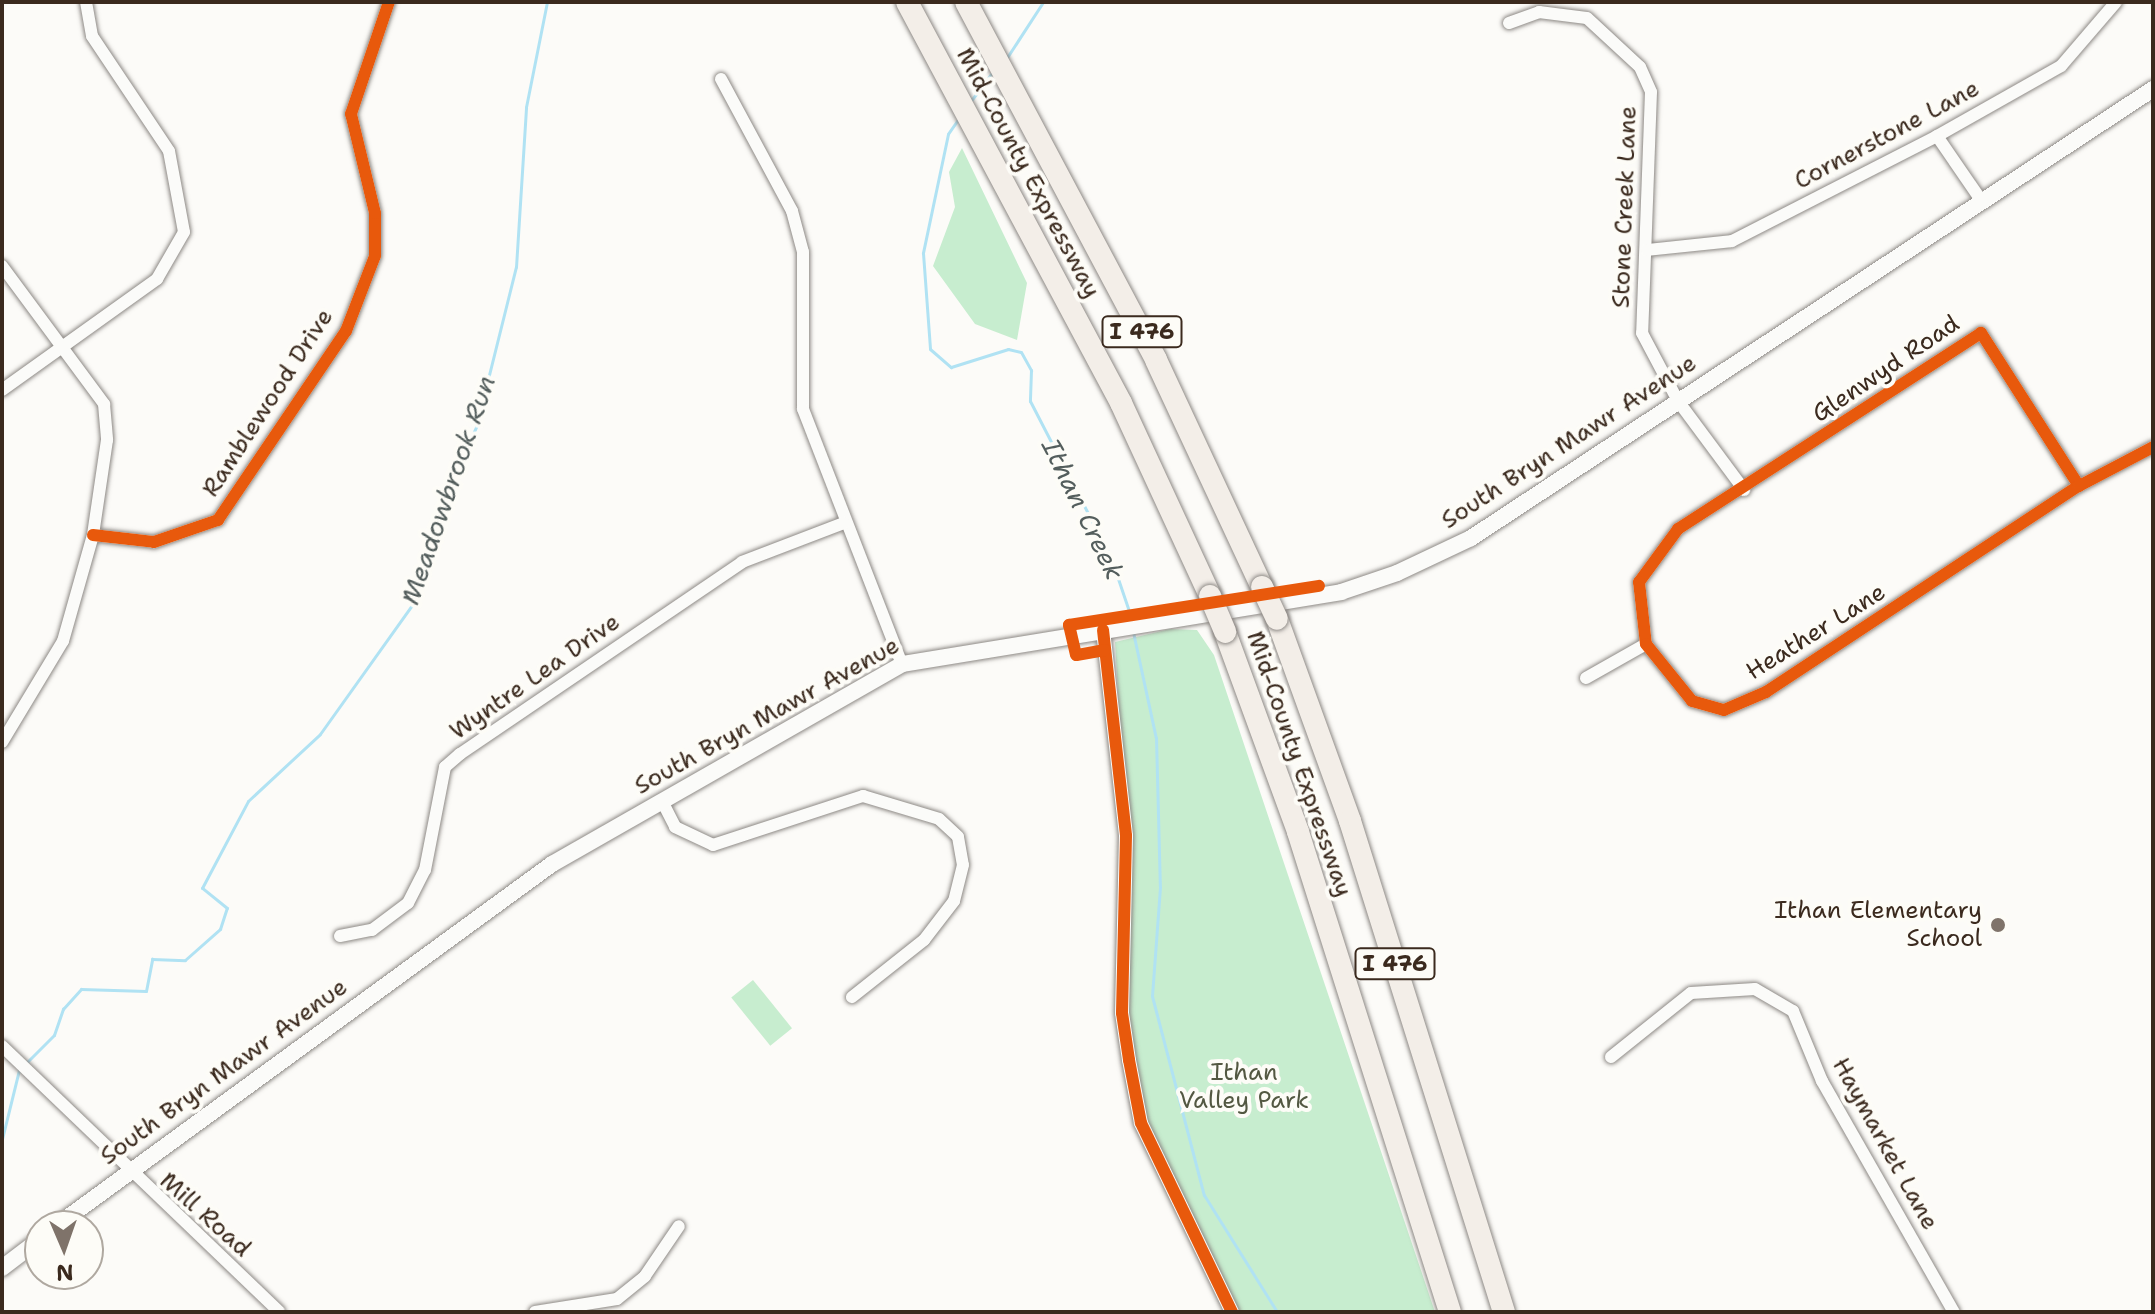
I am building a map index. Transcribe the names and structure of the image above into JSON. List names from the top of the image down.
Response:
{
  "streets": {
    "highway": ["Mid-County Expressway", "I 476"],
    "main road": ["South Bryn Mawr Avenue"],
    "street": [
      "Cornerstone Lane",
      "Stone Creek Lane",
      "Glenwyd Road",
      "Ramblewood Drive",
      "Heather Lane",
      "Wyntre Lea Drive",
      "Haymarket Lane",
      "Mill Road"
    ]
  },
  "crossings": [
    ["Cornerstone Lane", "Stone Creek Lane"],
    ["Stone Creek Lane", "South Bryn Mawr Avenue"],
    ["Glenwyd Road", "Heather Lane"],
    ["South Bryn Mawr Avenue", "Mill Road"]
  ],
  "water": ["Meadowbrook Run", "Ithan Creek"],
  "parks": ["Ithan Valley Park"],
  "places": ["Ithan Elementary School"],
  "north": "bottom"
}
